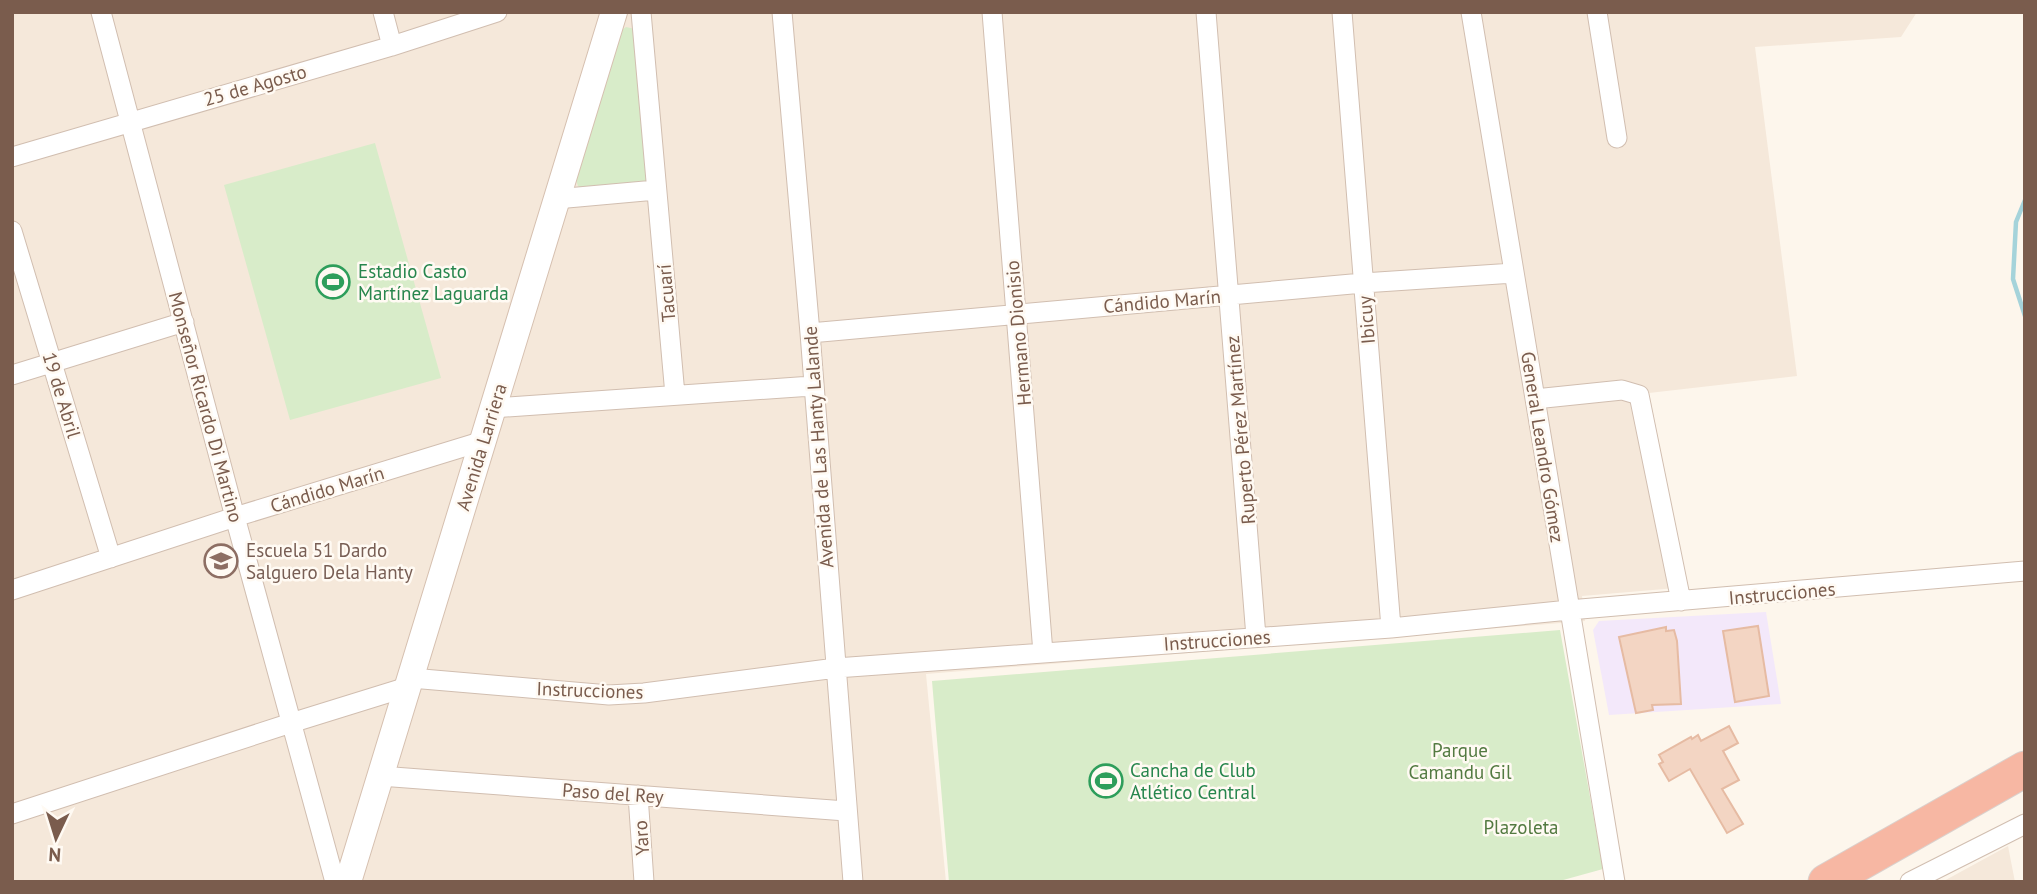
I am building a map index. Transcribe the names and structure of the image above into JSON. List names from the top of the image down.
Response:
{
  "streets": {
    "street": [
      "25 de Agosto",
      "Tacuarí",
      "Cándido Marín",
      "Ibicuy",
      "Hermano Dionisio",
      "19 de Abril",
      "Monseñor Ricardo Di Martino",
      "Ruperto Pérez Martínez",
      "Avenida Larriera",
      "Avenida de Las Hanty Lalande",
      "General Leandro Gómez",
      "Instrucciones",
      "Paso del Rey",
      "Yaro"
    ]
  },
  "crossings": [
    ["25 de Agosto", "Monseñor Ricardo Di Martino"],
    ["Cándido Marín", "Ibicuy"],
    ["Cándido Marín", "Hermano Dionisio"],
    ["Cándido Marín", "19 de Abril"],
    ["Cándido Marín", "Monseñor Ricardo Di Martino"],
    ["Cándido Marín", "Ruperto Pérez Martínez"],
    ["Cándido Marín", "Avenida Larriera"],
    ["Cándido Marín", "Avenida de Las Hanty Lalande"],
    ["Cándido Marín", "General Leandro Gómez"],
    ["Ibicuy", "Instrucciones"],
    ["Hermano Dionisio", "Instrucciones"],
    ["Monseñor Ricardo Di Martino", "Instrucciones"],
    ["Ruperto Pérez Martínez", "Instrucciones"],
    ["Avenida Larriera", "Instrucciones"],
    ["Avenida Larriera", "Paso del Rey"],
    ["Avenida de Las Hanty Lalande", "Instrucciones"],
    ["Avenida de Las Hanty Lalande", "Paso del Rey"],
    ["General Leandro Gómez", "Instrucciones"],
    ["Paso del Rey", "Yaro"]
  ],
  "parks": ["Parque Camandu Gil", "Plazoleta"],
  "places": {
    "sports": ["Estadio Casto Martínez Laguarda", "Cancha de Club Atlético Central"],
    "school or university": ["Escuela 51 Dardo Salguero Dela Hanty"]
  },
  "north": "bottom"
}
